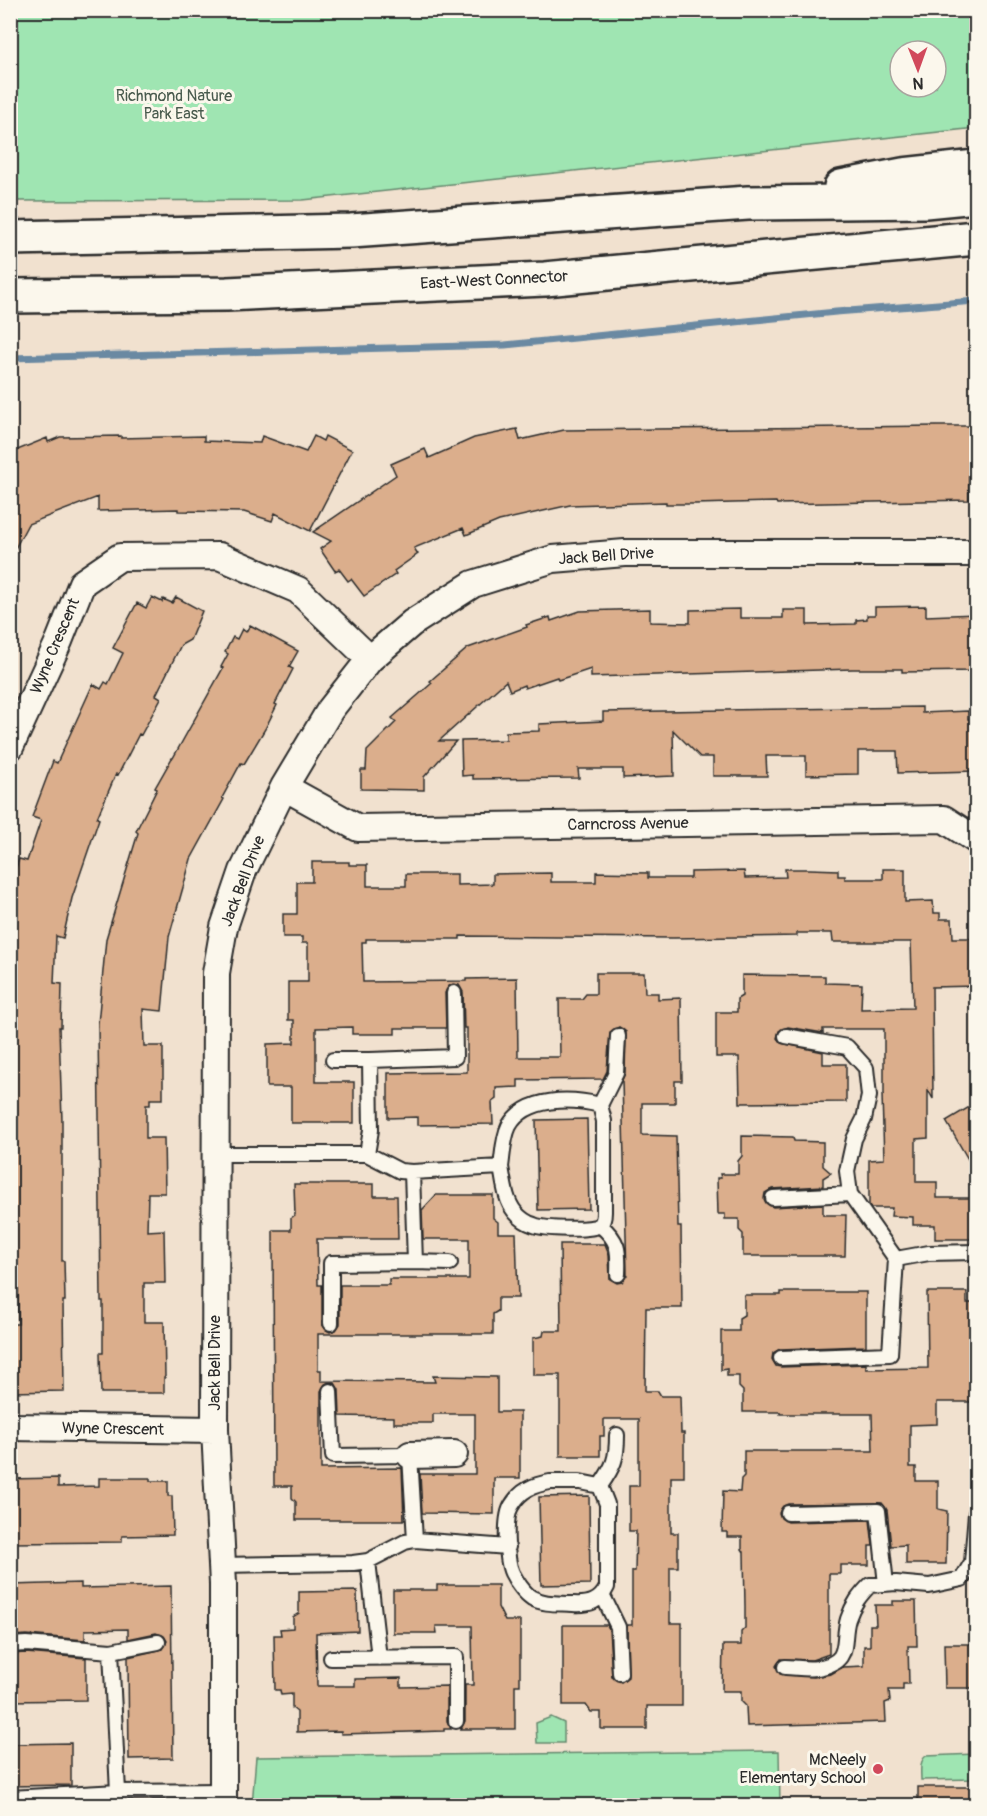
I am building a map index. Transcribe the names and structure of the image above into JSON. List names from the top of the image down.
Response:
{
  "streets": {
    "highway": ["East-West Connector"],
    "street": ["Jack Bell Drive", "Wyne Crescent", "Carncross Avenue"]
  },
  "crossings": [
    ["Jack Bell Drive", "Wyne Crescent"],
    ["Jack Bell Drive", "Carncross Avenue"]
  ],
  "parks": ["Richmond Nature Park East"],
  "places": ["McNeely Elementary School"],
  "north": "bottom"
}
